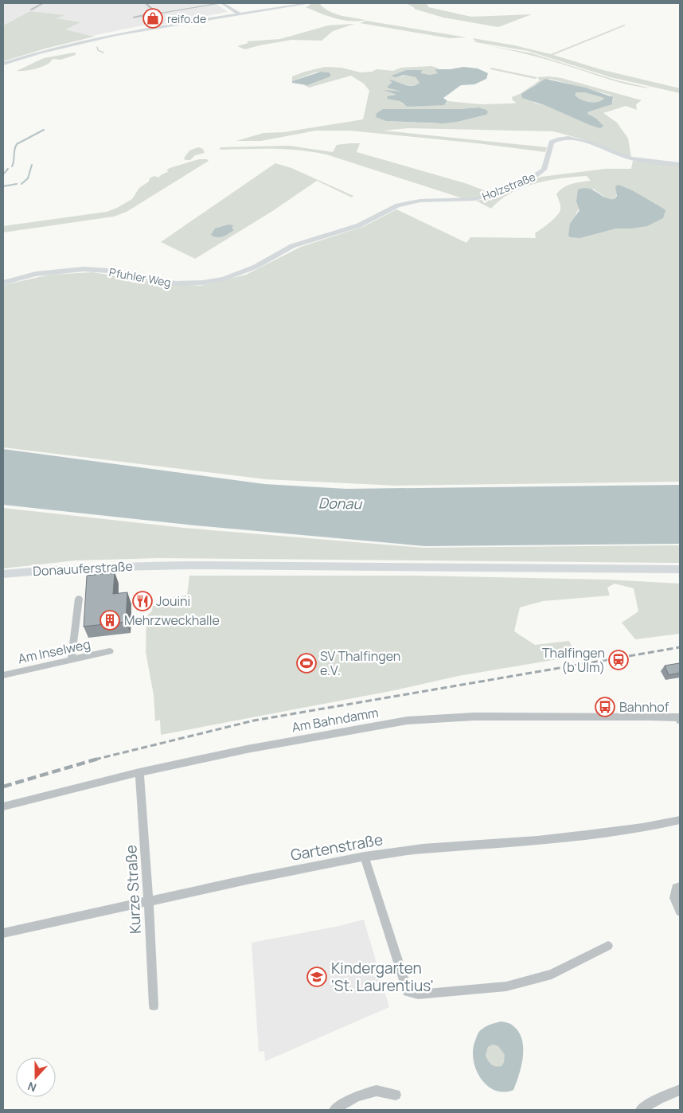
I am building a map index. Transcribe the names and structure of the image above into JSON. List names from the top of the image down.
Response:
{
  "streets": {
    "street": [
      "Holzstraße",
      "Pfuhler Weg",
      "Donauuferstraße",
      "Am Inselweg",
      "Am Bahndamm",
      "Gartenstraße",
      "Kurze Straße"
    ]
  },
  "crossings": [
    ["Holzstraße", "Pfuhler Weg"],
    ["Am Bahndamm", "Kurze Straße"],
    ["Gartenstraße", "Kurze Straße"]
  ],
  "water": ["Donau"],
  "places": {
    "shop": ["reifo.de"],
    "restaurant": ["Jouini"],
    "building": ["Mehrzweckhalle"],
    "station": ["Thalfingen (b Ulm)"],
    "sports": ["SV Thalfingen e.V."],
    "bus stop": ["Bahnhof"],
    "school or university": ["Kindergarten 'St. Laurentius'"]
  },
  "north": "bottom"
}
